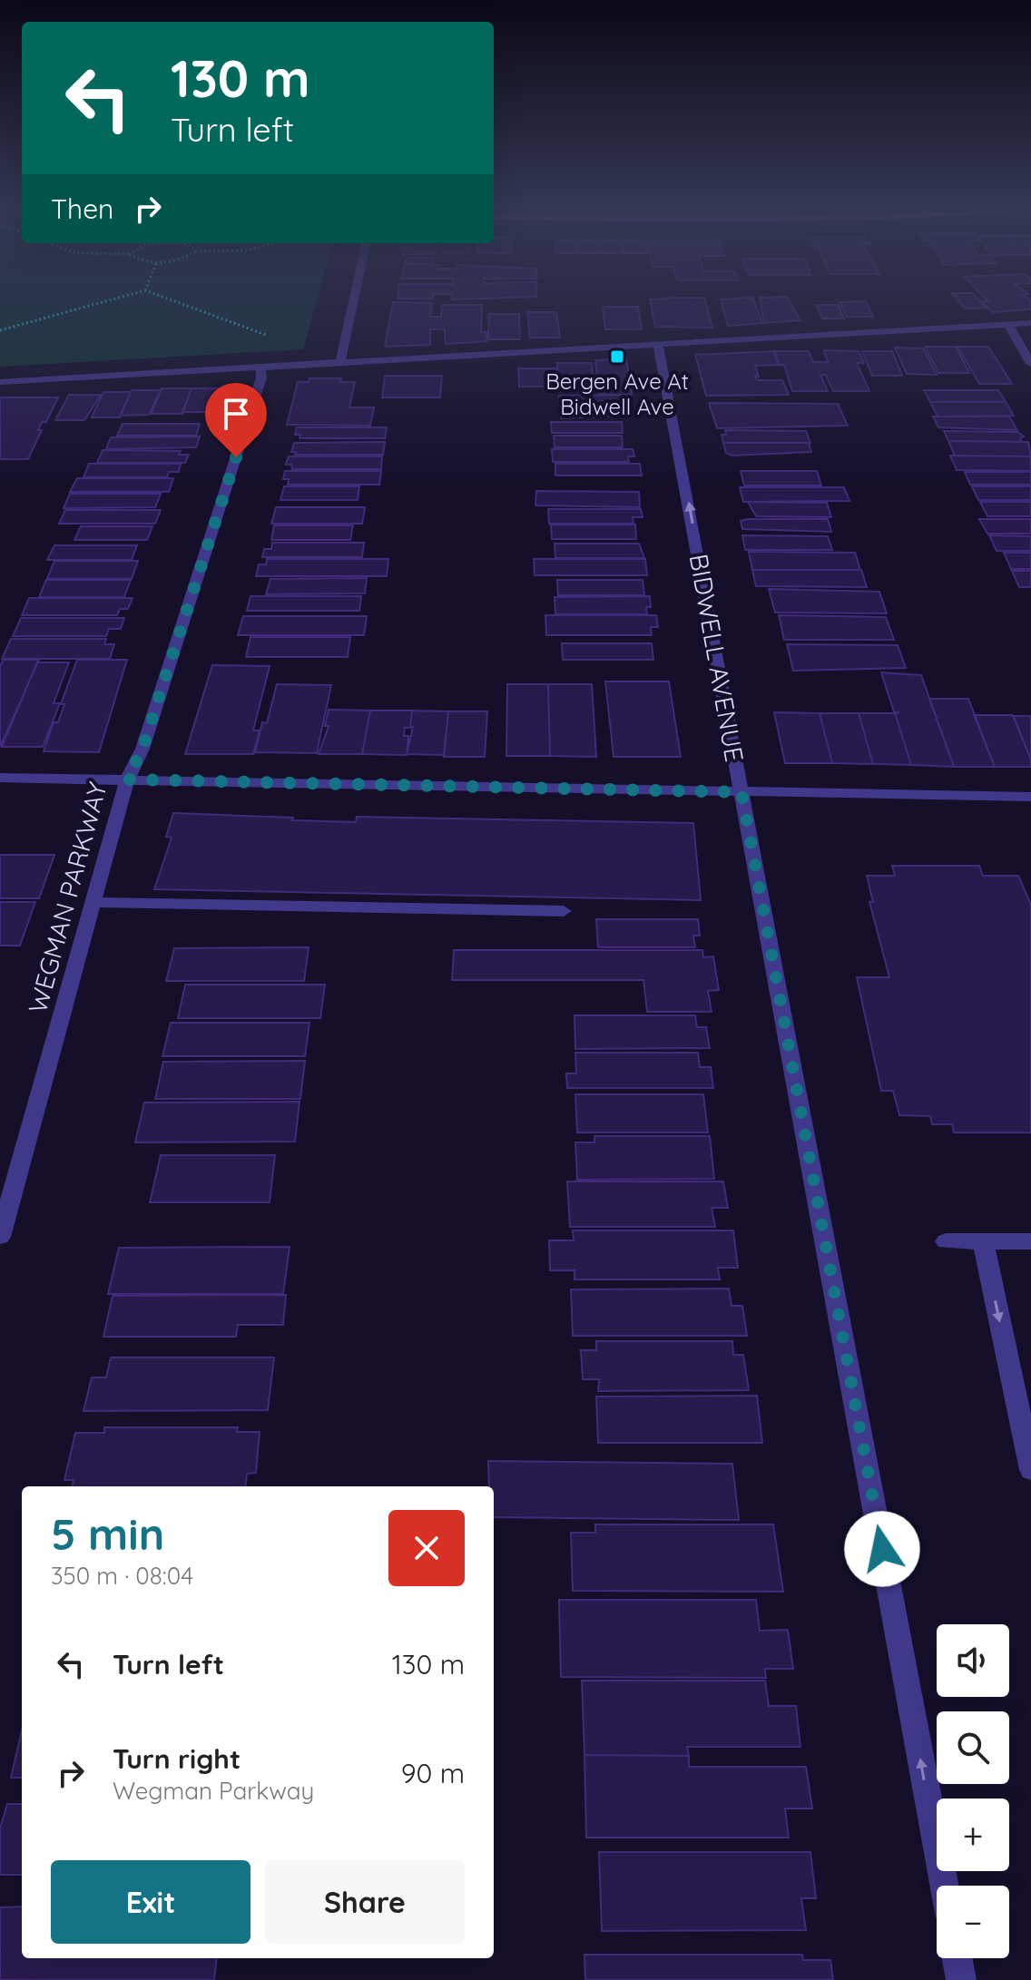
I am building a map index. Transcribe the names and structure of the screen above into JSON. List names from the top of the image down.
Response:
{
  "streets": {
    "street": ["BIDWELL AVENUE", "WEGMAN PARKWAY"]
  },
  "one_way": ["BIDWELL AVENUE"],
  "places": {
    "transit": ["Bergen Ave At Bidwell Ave"]
  },
  "page": {
    "turn": ["130 m", "Turn left"],
    "then": "Then",
    "heading": ["5 min", "350 m · 08:04"],
    "list": [
      {
        "name": "Turn left",
        "value": "130 m"
      },
      {
        "name": "Turn right",
        "note": "Wegman Parkway",
        "value": "90 m"
      }
    ],
    "map_buttons": ["+", "−"],
    "buttons": ["Exit", "Share"]
  }
}
